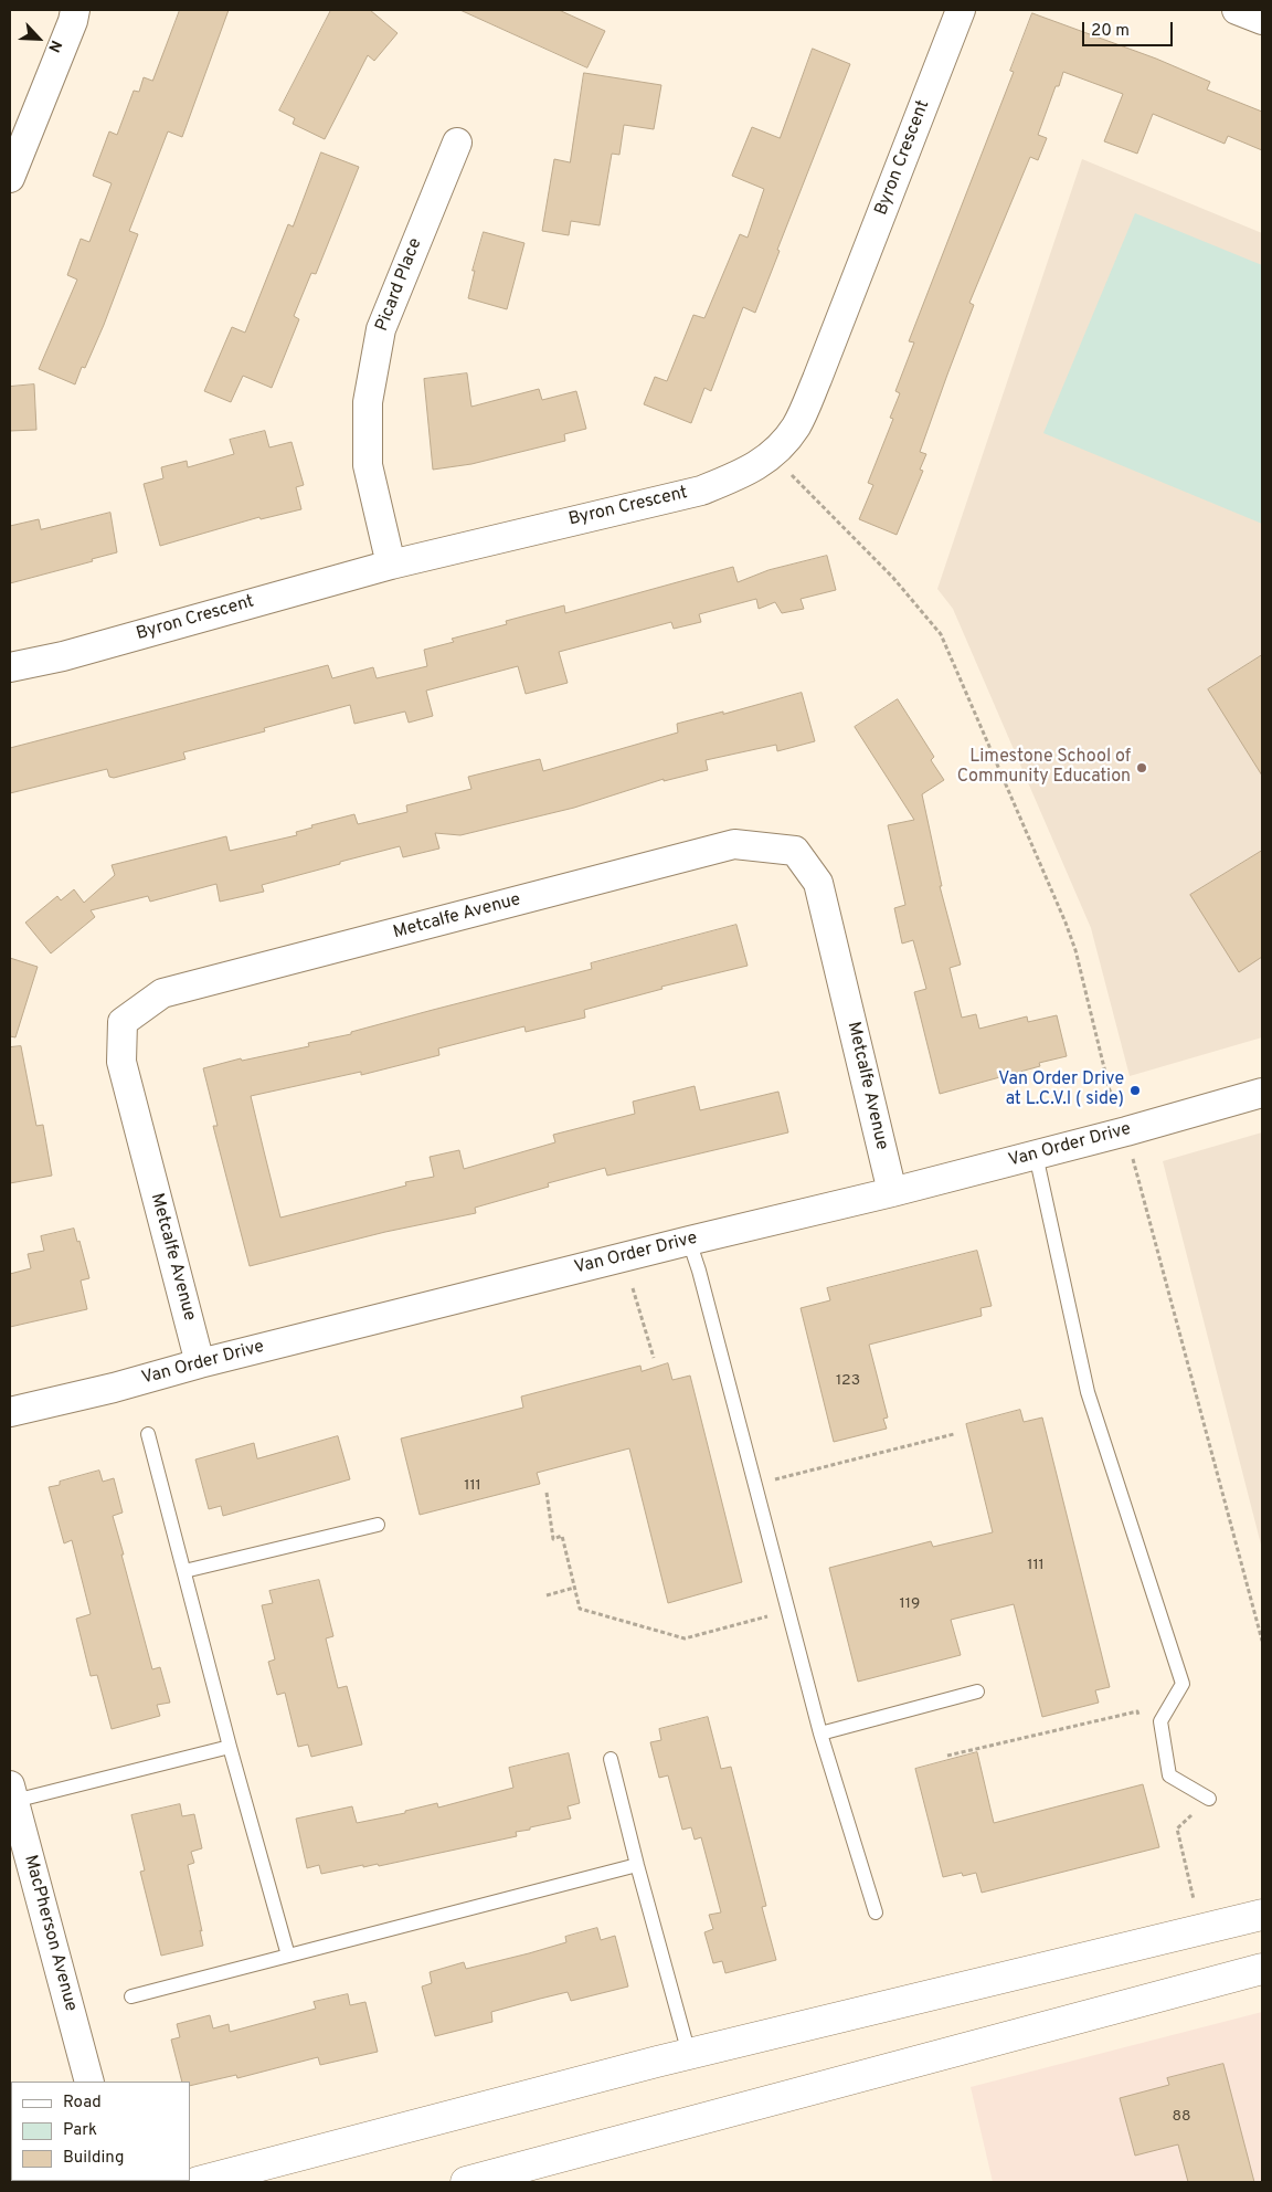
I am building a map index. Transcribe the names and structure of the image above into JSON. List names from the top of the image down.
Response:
{
  "streets": {
    "street": [
      "Byron Crescent",
      "Picard Place",
      "Metcalfe Avenue",
      "Van Order Drive",
      "MacPherson Avenue"
    ]
  },
  "crossings": [
    ["Byron Crescent", "Picard Place"],
    ["Metcalfe Avenue", "Van Order Drive"]
  ],
  "places": ["Limestone School of Community Education", "Van Order Drive at L.C.V.I ( side)"],
  "house_numbers": [
    "123",
    "111",
    "111",
    "119",
    "88"
  ],
  "legend": ["Road", "Park", "Building"],
  "scale_bar": "20 m",
  "north": "bottom right"
}
